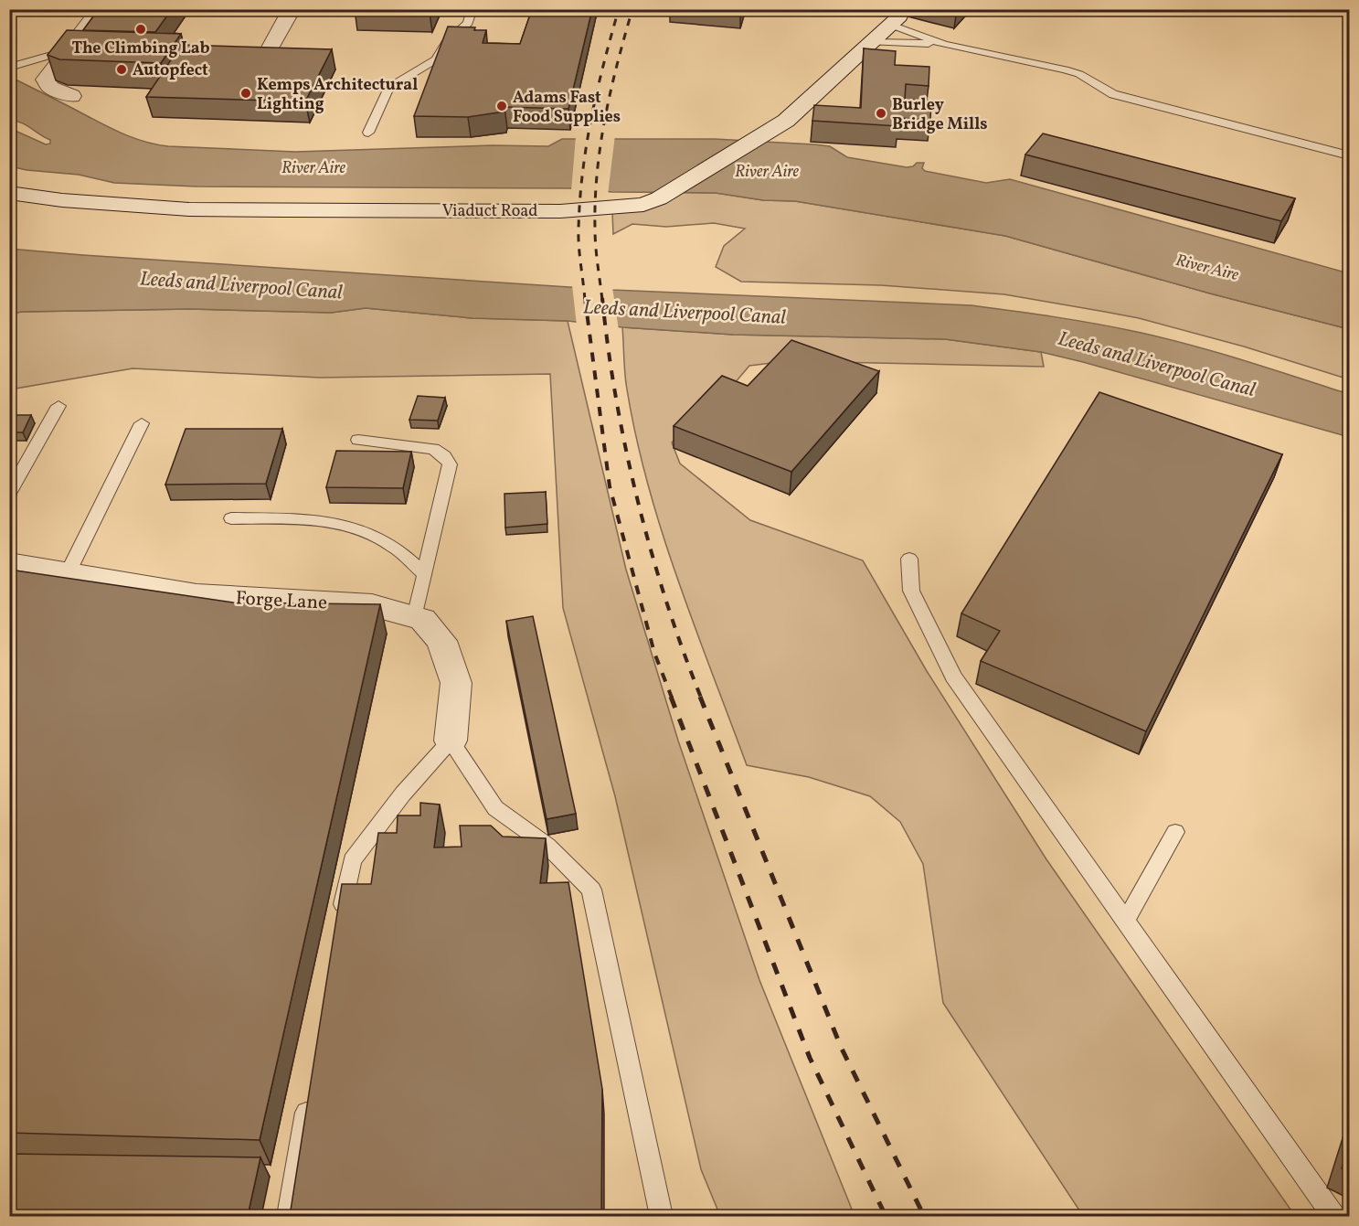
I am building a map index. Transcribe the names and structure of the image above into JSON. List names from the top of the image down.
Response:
{
  "streets": {
    "street": ["Viaduct Road", "Forge Lane"]
  },
  "water": ["River Aire", "Leeds and Liverpool Canal"],
  "places": [
    "The Climbing Lab",
    "Autopfect",
    "Kemps Architectural Lighting",
    "Adams Fast Food Supplies",
    "Burley Bridge Mills"
  ]
}
